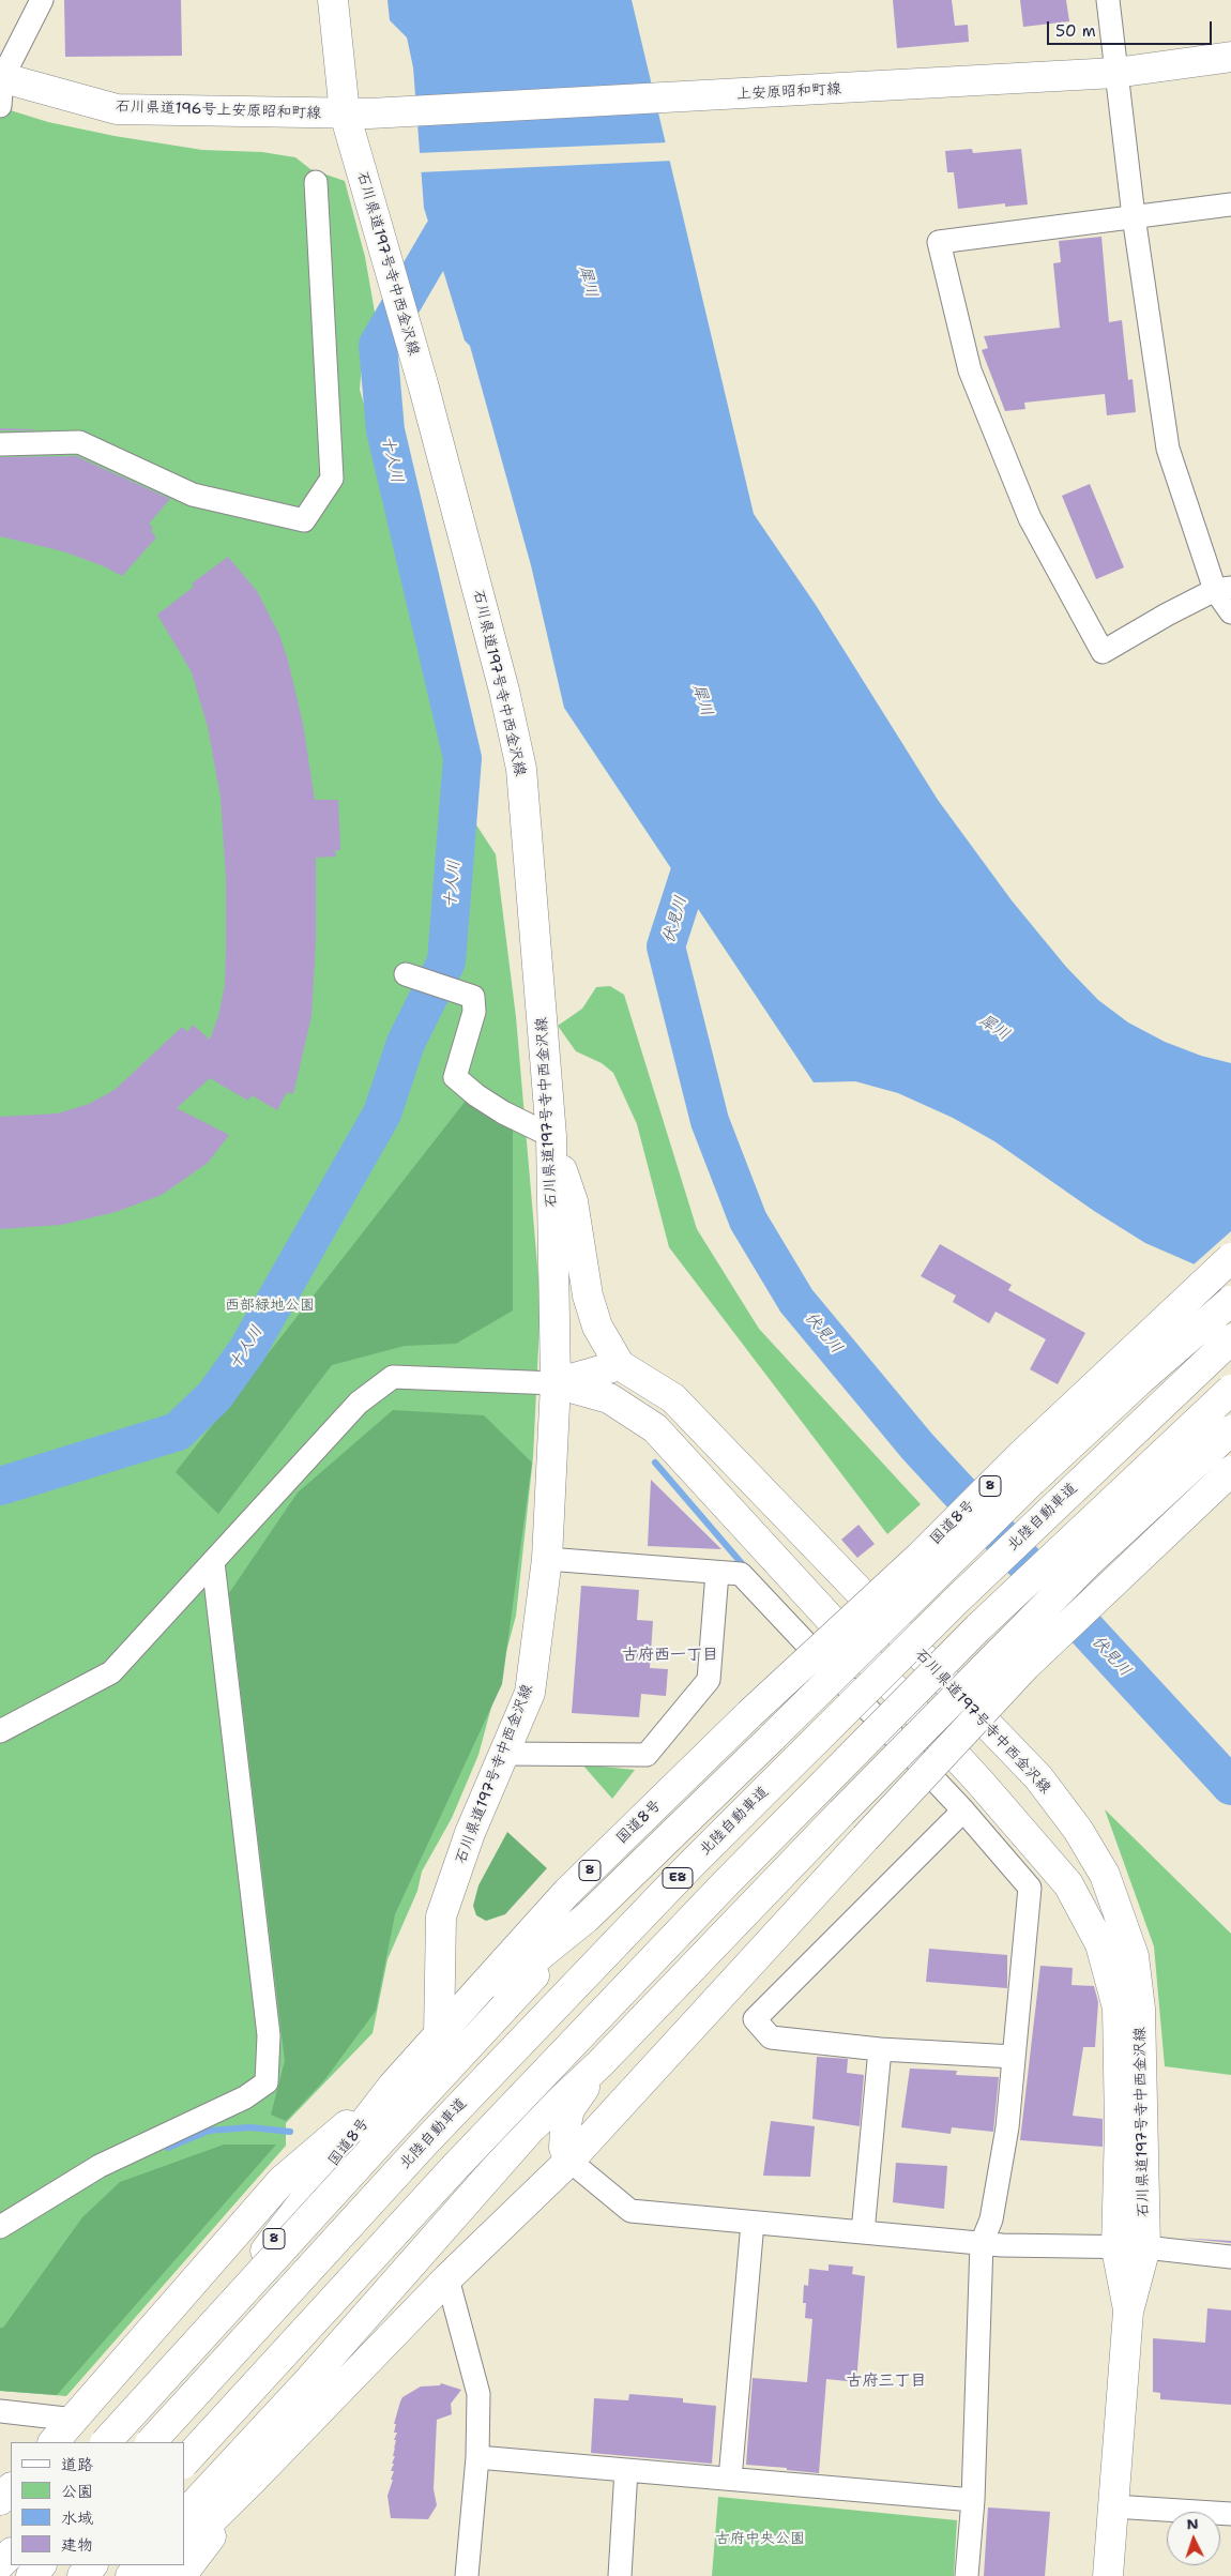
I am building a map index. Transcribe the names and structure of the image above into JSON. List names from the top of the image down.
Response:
{
  "streets": {
    "main road": [
      "上安原昭和町線",
      "石川県道196号上安原昭和町線",
      "石川県道197号寺中西金沢線",
      "8",
      "北陸自動車道",
      "国道8号",
      "E8"
    ]
  },
  "crossings": [
    ["上安原昭和町線", "石川県道196号上安原昭和町線"],
    ["上安原昭和町線", "石川県道197号寺中西金沢線"],
    ["石川県道196号上安原昭和町線", "石川県道197号寺中西金沢線"],
    ["石川県道197号寺中西金沢線", "国道8号"]
  ],
  "districts": ["古府西一丁目", "古府三丁目"],
  "water": ["犀川", "十人川", "伏見川"],
  "parks": ["西部緑地公園", "古府中央公園"],
  "legend": [
    "道路",
    "公園",
    "水域",
    "建物"
  ],
  "scale_bar": "50 m",
  "north": "top"
}
